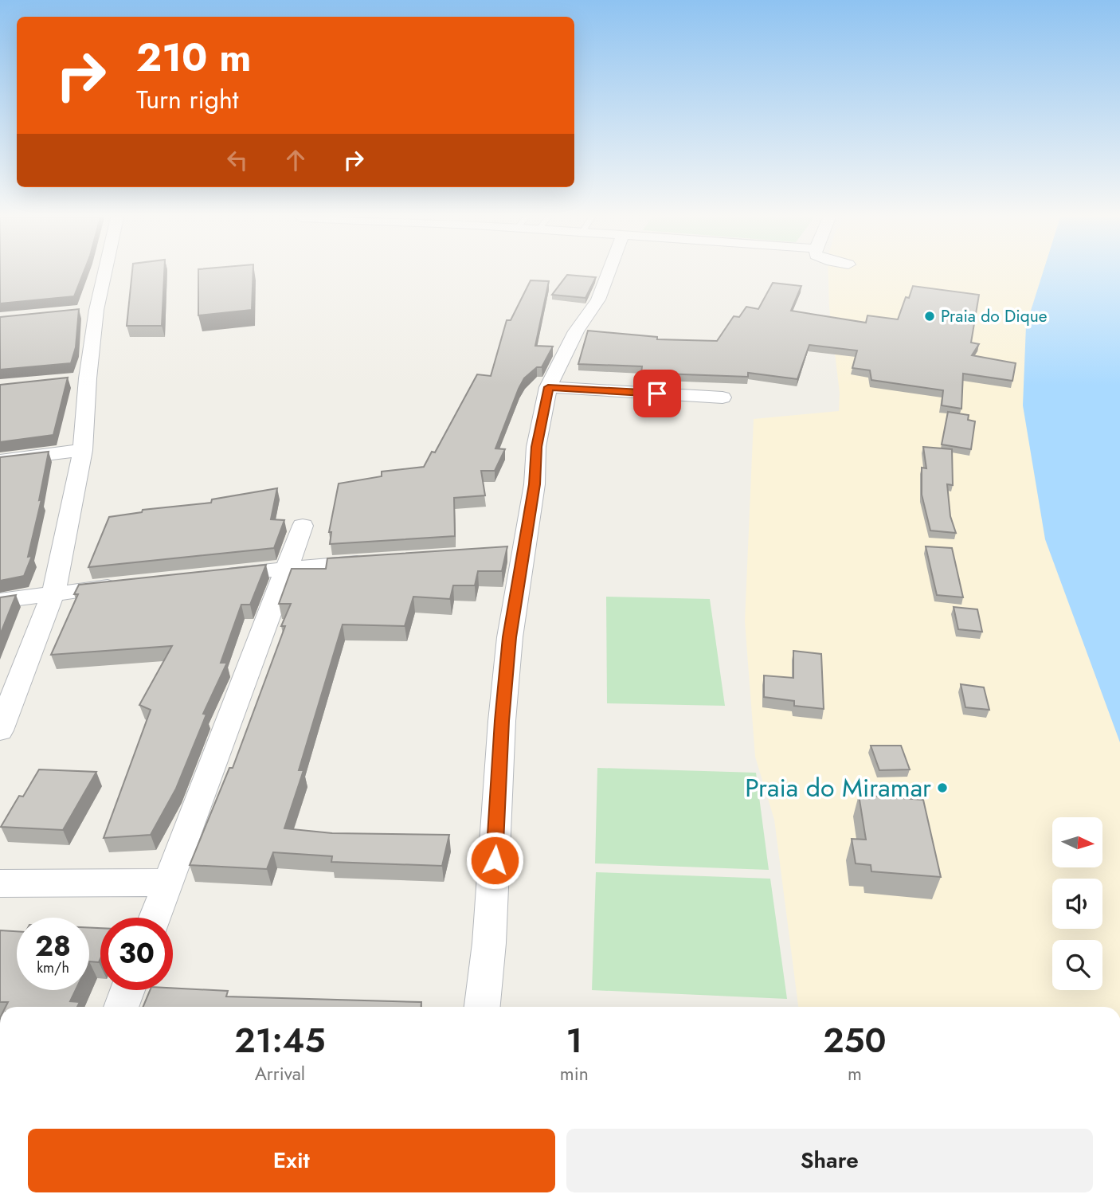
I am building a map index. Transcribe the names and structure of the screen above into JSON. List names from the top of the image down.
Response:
{
  "places": ["Praia do Dique", "Praia do Miramar"],
  "north": "right",
  "page": {
    "turn": ["210 m", "Turn right"],
    "speed": "28 km/h",
    "limit": "30",
    "eta": [
      "21:45",
      "Arrival",
      "1",
      "min",
      "250",
      "m"
    ],
    "buttons": ["Exit", "Share"]
  }
}
